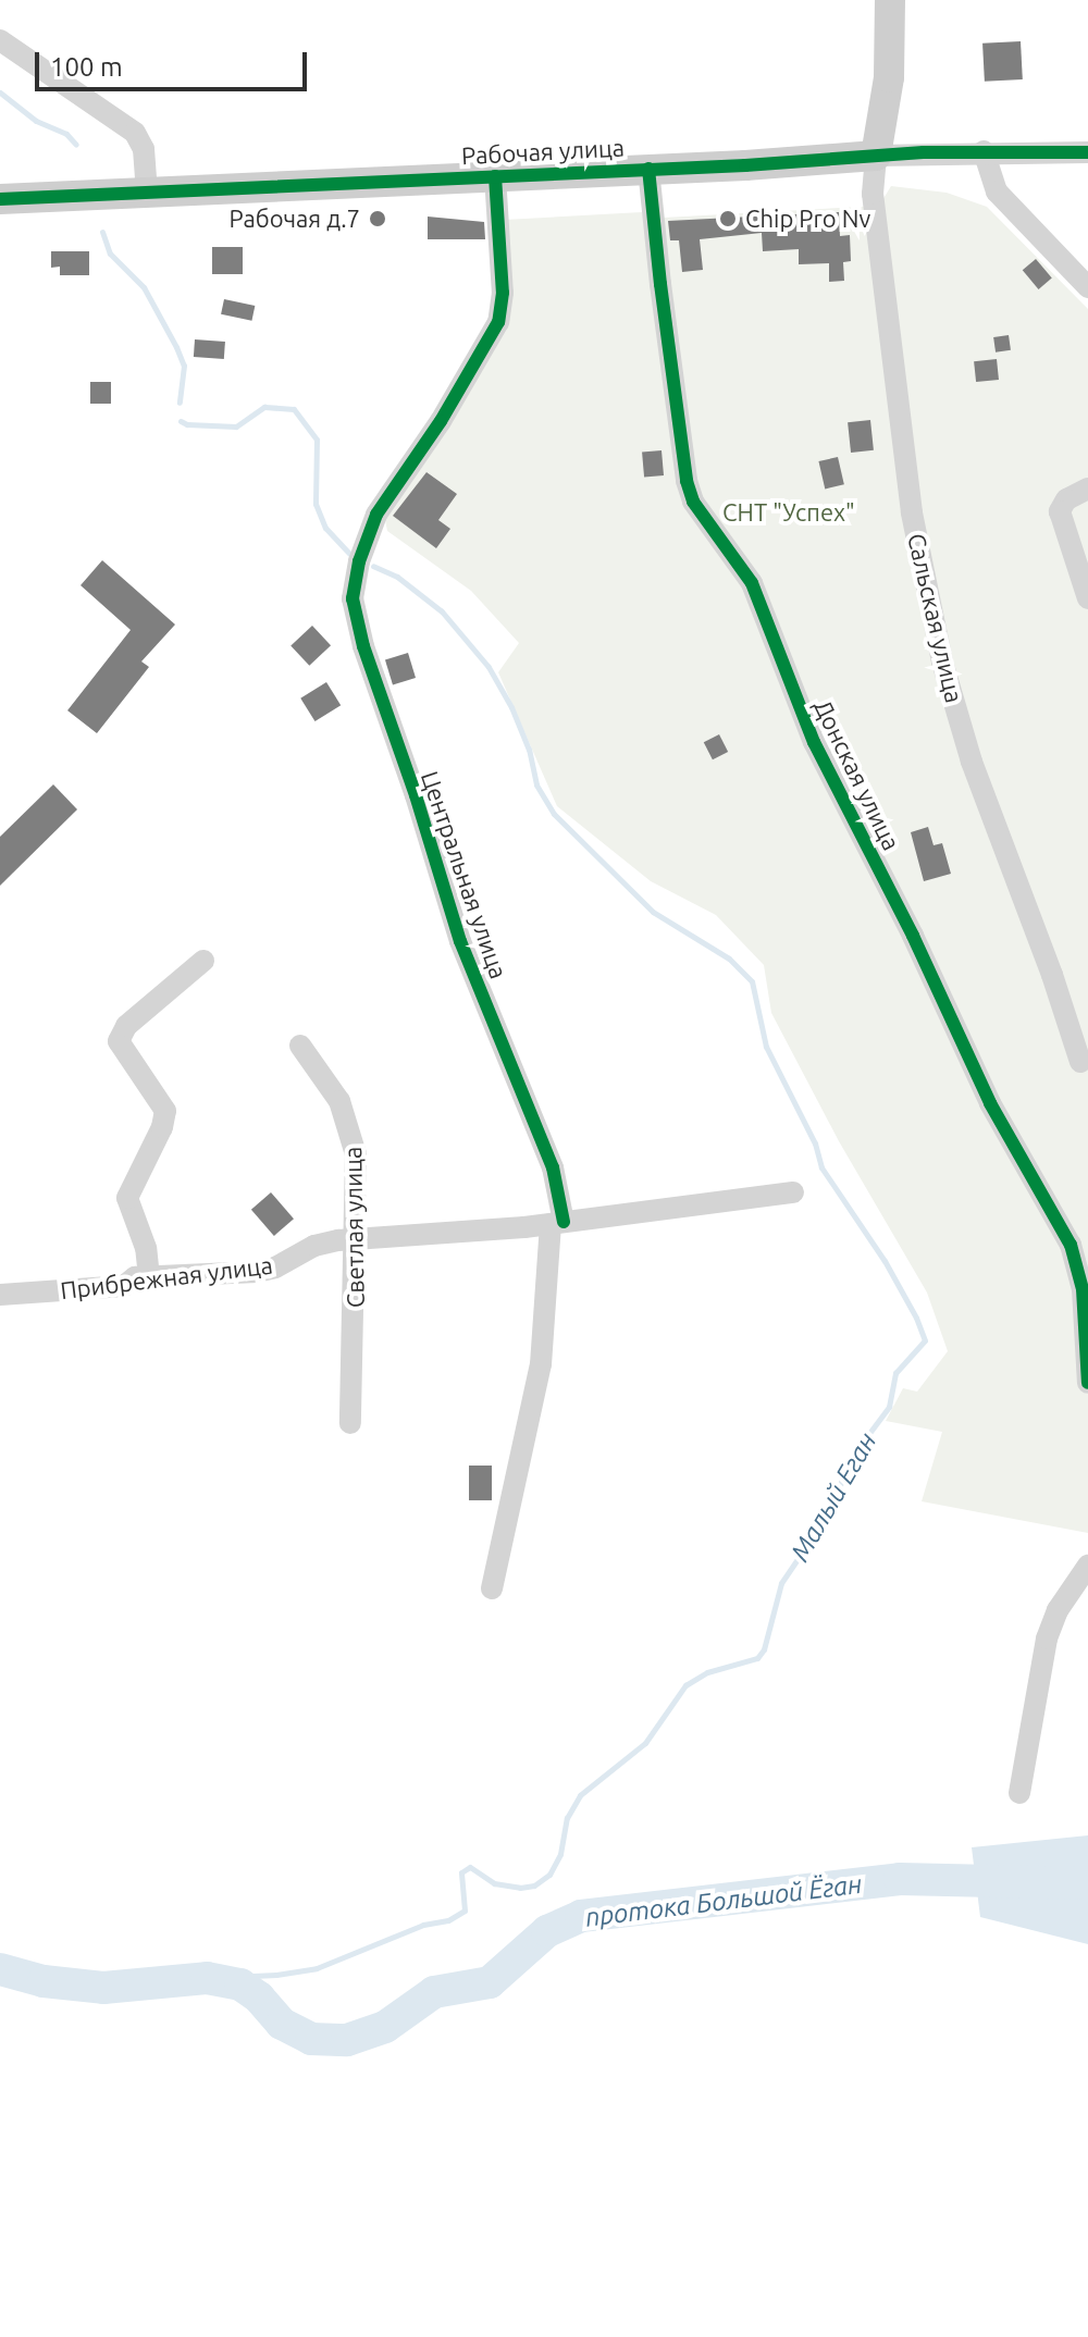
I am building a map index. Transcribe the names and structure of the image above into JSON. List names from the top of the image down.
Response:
{
  "streets": {
    "street": [
      "Рабочая улица",
      "Сальская улица",
      "Донская улица",
      "Центральная улица",
      "Светлая улица",
      "Прибрежная улица"
    ]
  },
  "crossings": [
    ["Рабочая улица", "Сальская улица"],
    ["Рабочая улица", "Донская улица"],
    ["Рабочая улица", "Центральная улица"],
    ["Центральная улица", "Прибрежная улица"],
    ["Светлая улица", "Прибрежная улица"]
  ],
  "water": ["Малый Еган", "протока Большой Ёган"],
  "parks": ["СНТ \"Успех\""],
  "places": ["Рабочая д.7", "Chip Pro Nv"],
  "scale_bar": "100 m"
}
